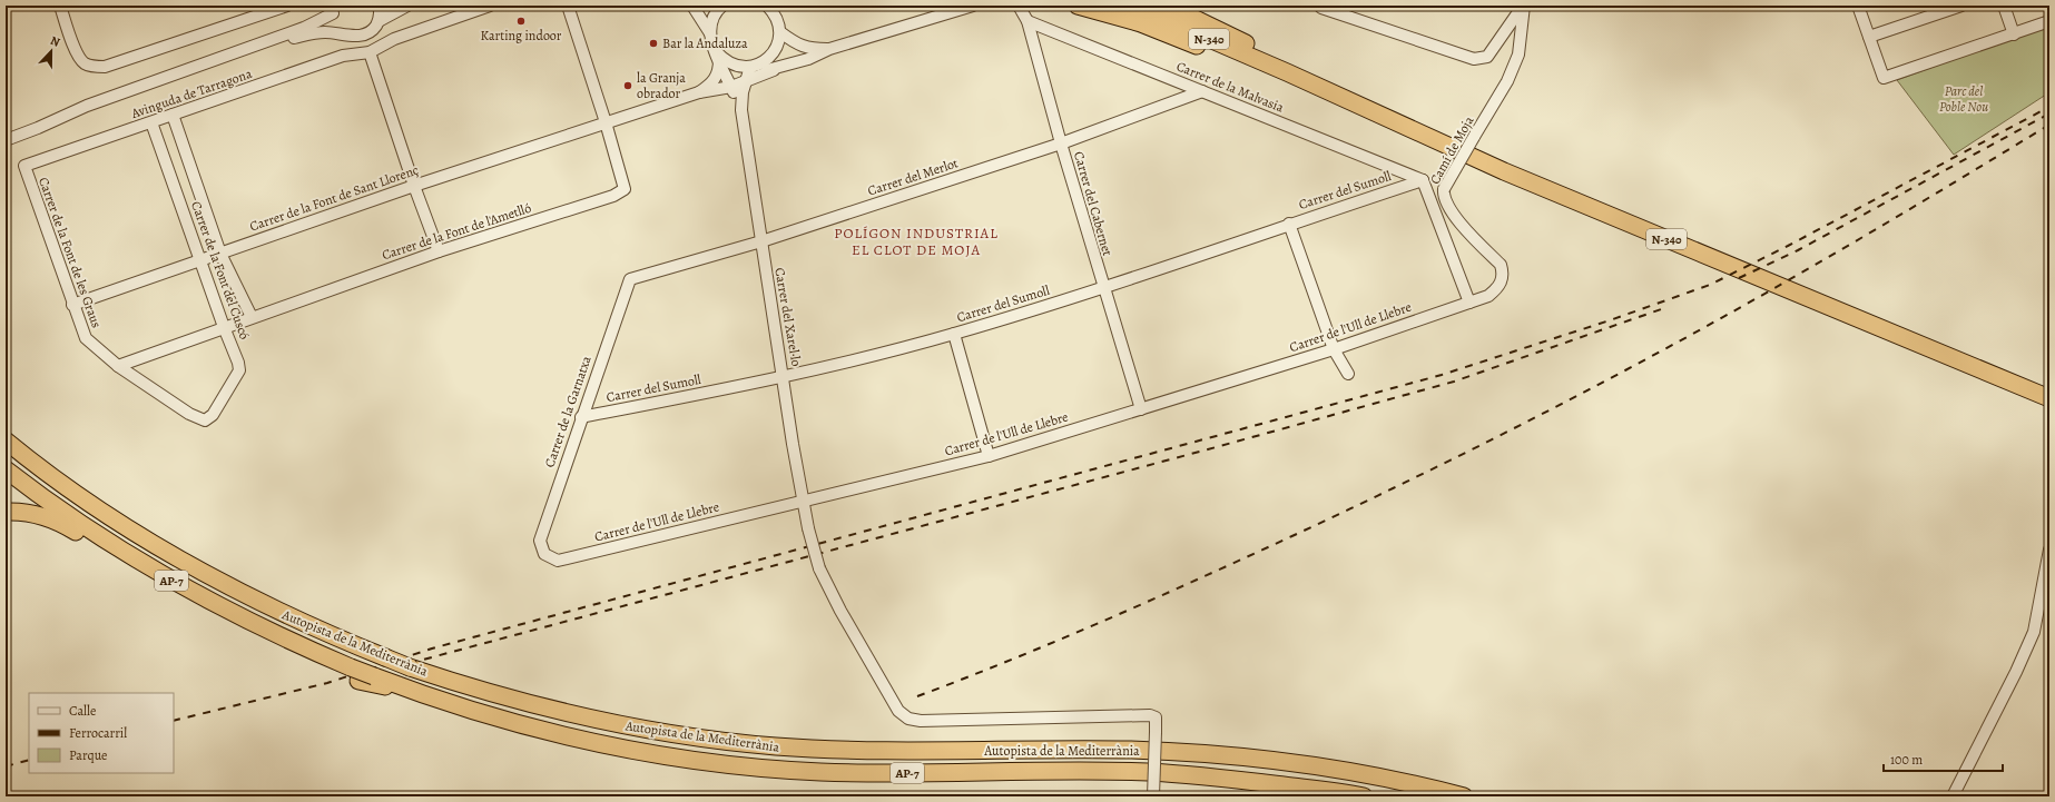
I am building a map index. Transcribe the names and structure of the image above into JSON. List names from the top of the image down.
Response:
{
  "streets": {
    "highway": ["N-340", "AP-7", "Autopista de la Mediterrània"],
    "street": [
      "Carrer de la Malvasia",
      "Avinguda de Tarragona",
      "Camí de Moja",
      "Carrer del Merlot",
      "Carrer del Sumoll",
      "Carrer de la Font de Sant Llorenç",
      "Carrer del Cabernet",
      "Carrer de la Font de l'Ametlló",
      "Carrer de la Font de les Graus",
      "Carrer de la Font del Cuscó",
      "Carrer del Xarel·lo",
      "Carrer de l'Ull de Llebre",
      "Carrer de la Garnatxa"
    ]
  },
  "crossings": [
    ["Carrer de la Malvasia", "Carrer del Merlot"],
    ["Carrer de la Malvasia", "Carrer del Sumoll"],
    ["Carrer de la Malvasia", "Carrer del Cabernet"],
    ["Avinguda de Tarragona", "Carrer de la Font de les Graus"],
    ["Avinguda de Tarragona", "Carrer de la Font del Cuscó"],
    ["Camí de Moja", "Carrer de l'Ull de Llebre"],
    ["Carrer del Merlot", "Carrer del Cabernet"],
    ["Carrer del Merlot", "Carrer del Xarel·lo"],
    ["Carrer del Merlot", "Carrer de la Garnatxa"],
    ["Carrer del Sumoll", "Carrer del Cabernet"],
    ["Carrer del Sumoll", "Carrer del Xarel·lo"],
    ["Carrer del Sumoll", "Carrer de la Garnatxa"],
    ["Carrer de la Font de Sant Llorenç", "Carrer de la Font de l'Ametlló"],
    ["Carrer de la Font de Sant Llorenç", "Carrer de la Font de les Graus"],
    ["Carrer de la Font de Sant Llorenç", "Carrer de la Font del Cuscó"],
    ["Carrer del Cabernet", "Carrer de l'Ull de Llebre"],
    ["Carrer de la Font de l'Ametlló", "Carrer de la Font de les Graus"],
    ["Carrer de la Font de l'Ametlló", "Carrer de la Font del Cuscó"],
    ["Carrer de la Font de les Graus", "Carrer de la Font del Cuscó"],
    ["Carrer del Xarel·lo", "Carrer de l'Ull de Llebre"],
    ["Carrer de l'Ull de Llebre", "Carrer de la Garnatxa"]
  ],
  "districts": ["POLÍGON INDUSTRIAL EL CLOT DE MOJA"],
  "parks": ["Parc del Poble Nou"],
  "places": ["Karting indoor", "Bar la Andaluza", "la Granja obrador"],
  "legend": ["Calle", "Ferrocarril", "Parque"],
  "scale_bar": "100 m",
  "north": "top"
}
